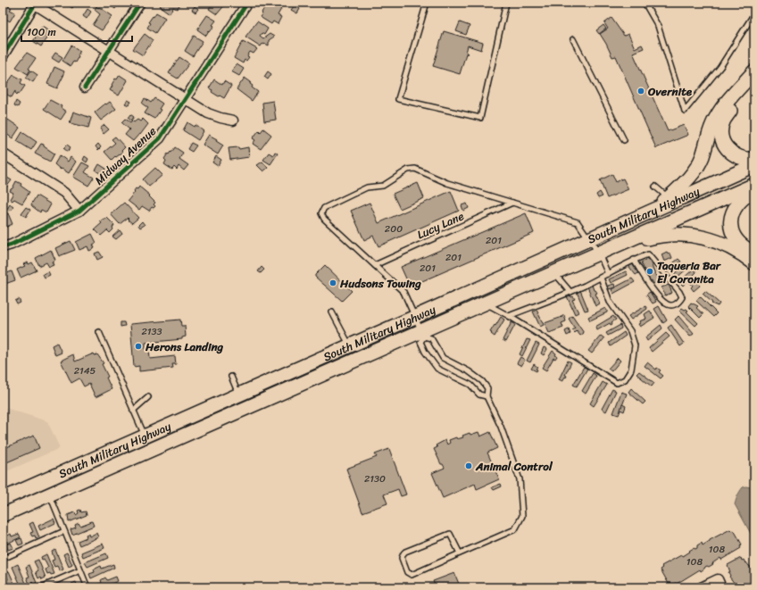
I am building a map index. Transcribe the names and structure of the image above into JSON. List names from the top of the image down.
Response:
{
  "streets": {
    "main road": ["South Military Highway"],
    "street": ["Midway Avenue"],
    "lane": ["Lucy Lane"]
  },
  "places": [
    "Overnite",
    "Taqueria Bar El Coronita",
    "Hudsons Towing",
    "Herons Landing",
    "Animal Control"
  ],
  "house_numbers": [
    "200",
    "201",
    "201",
    "201",
    "2133",
    "2145",
    "2130",
    "108",
    "108"
  ],
  "scale_bar": "100 m"
}
